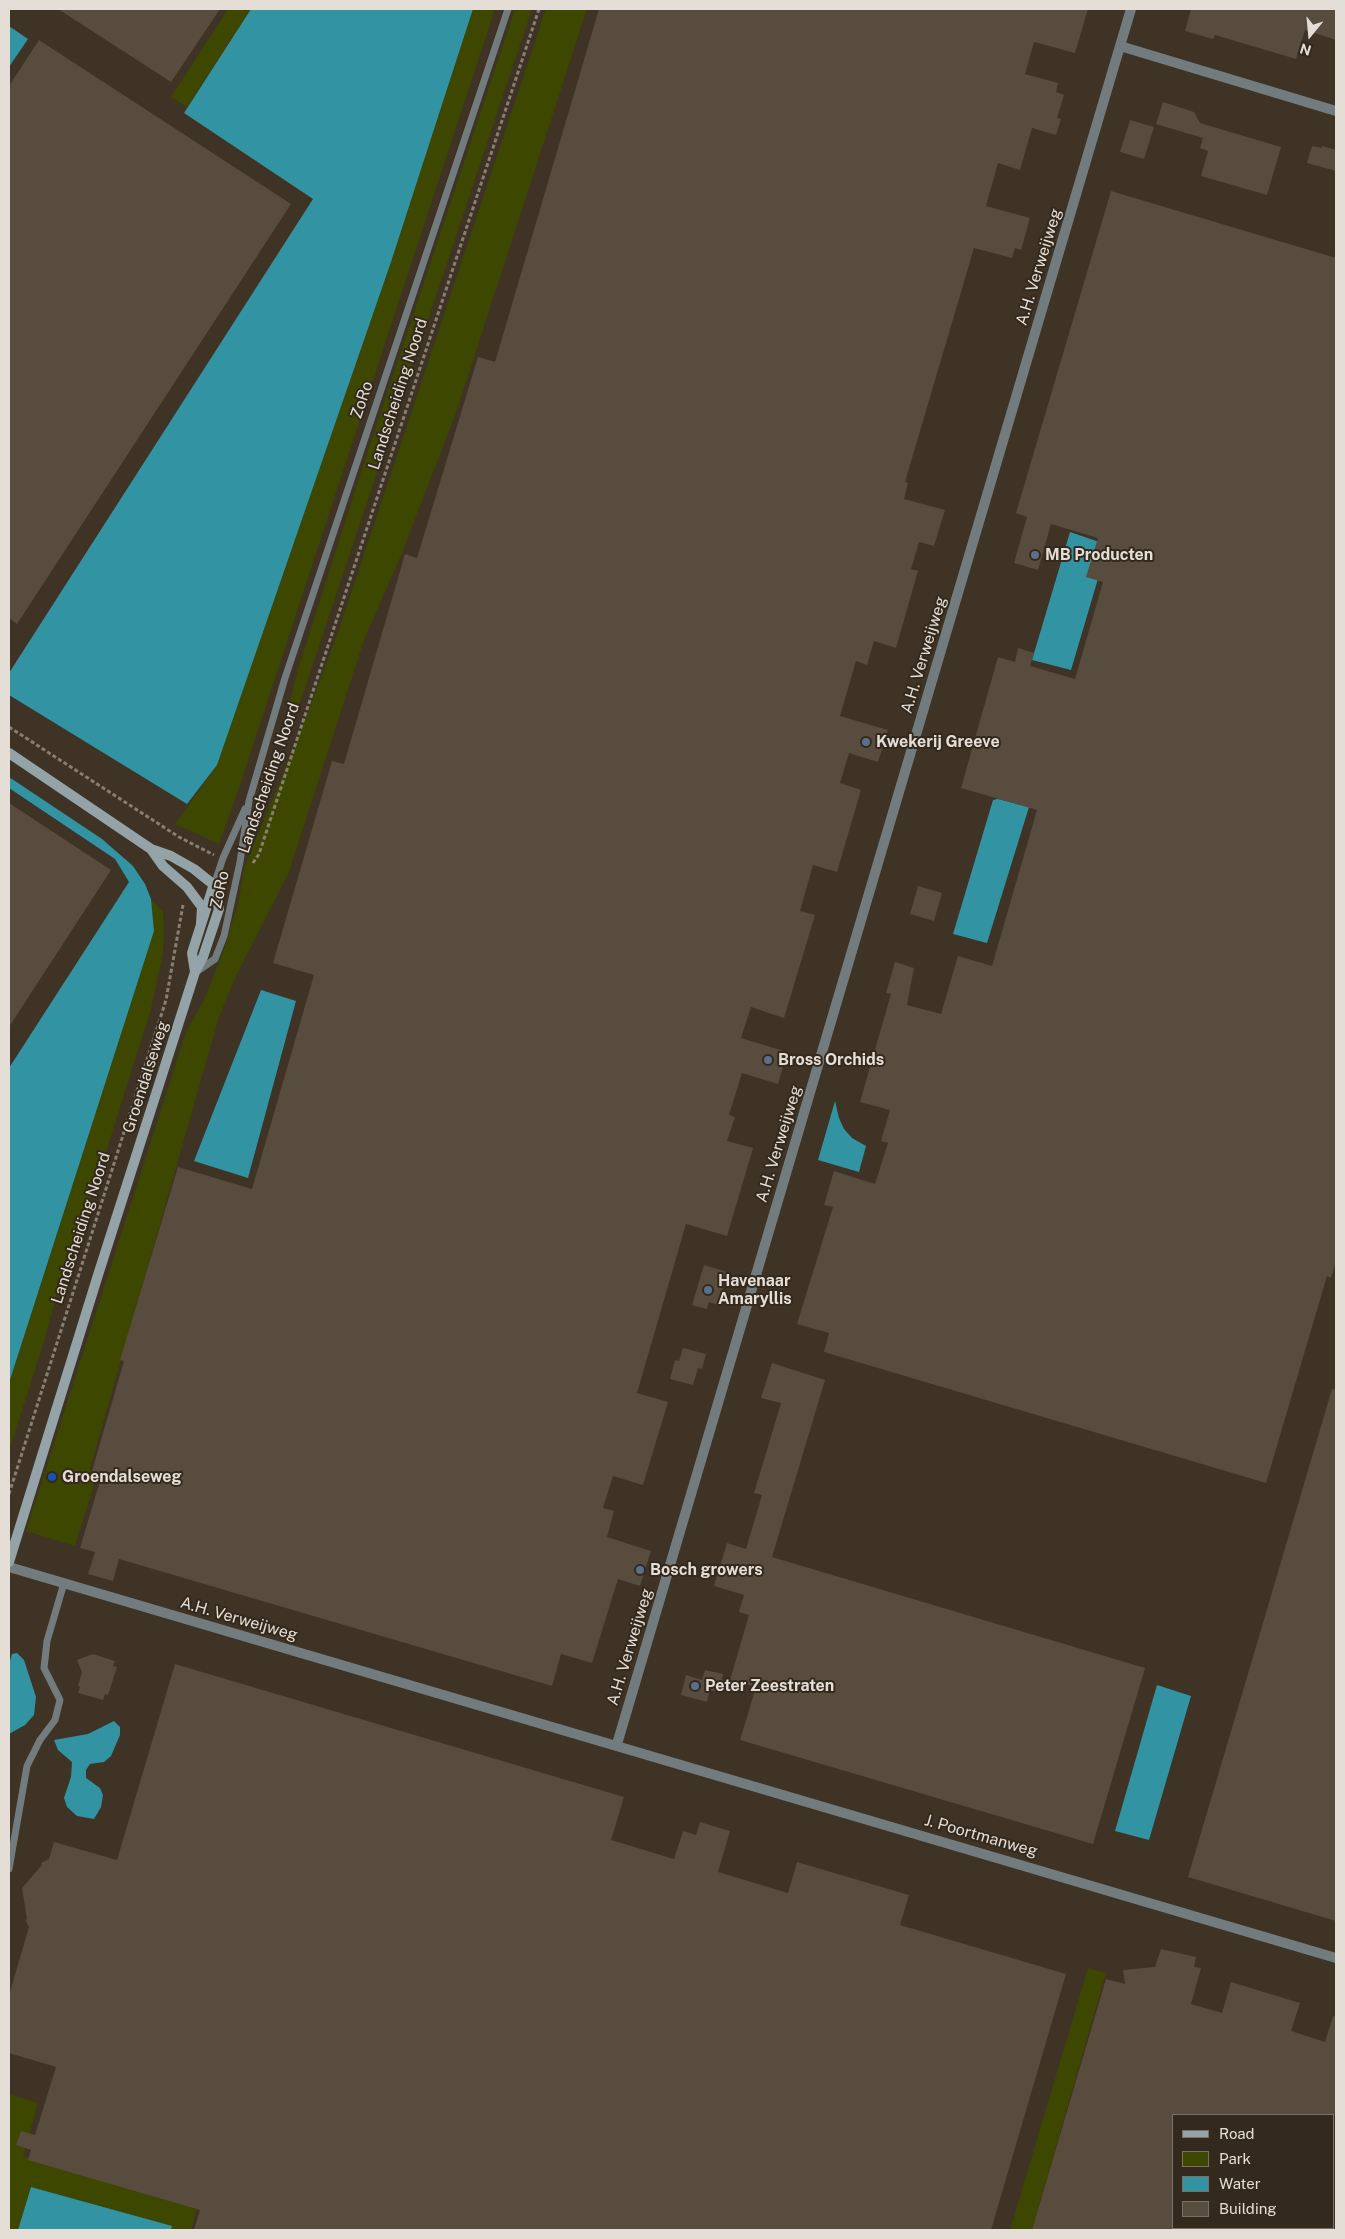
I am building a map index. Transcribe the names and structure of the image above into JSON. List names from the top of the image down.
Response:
{
  "streets": {
    "street": ["A.H. Verweijweg", "Groendalseweg", "J. Poortmanweg"],
    "lane": ["ZoRo"],
    "path": ["Landscheiding Noord"]
  },
  "crossings": [
    ["A.H. Verweijweg", "J. Poortmanweg"],
    ["Landscheiding Noord", "ZoRo"],
    ["Landscheiding Noord", "Groendalseweg"],
    ["ZoRo", "Groendalseweg"]
  ],
  "places": [
    "MB Producten",
    "Kwekerij Greeve",
    "Bross Orchids",
    "Havenaar Amaryllis",
    "Groendalseweg",
    "Bosch growers",
    "Peter Zeestraten"
  ],
  "legend": [
    "Road",
    "Park",
    "Water",
    "Building"
  ],
  "north": "bottom"
}
